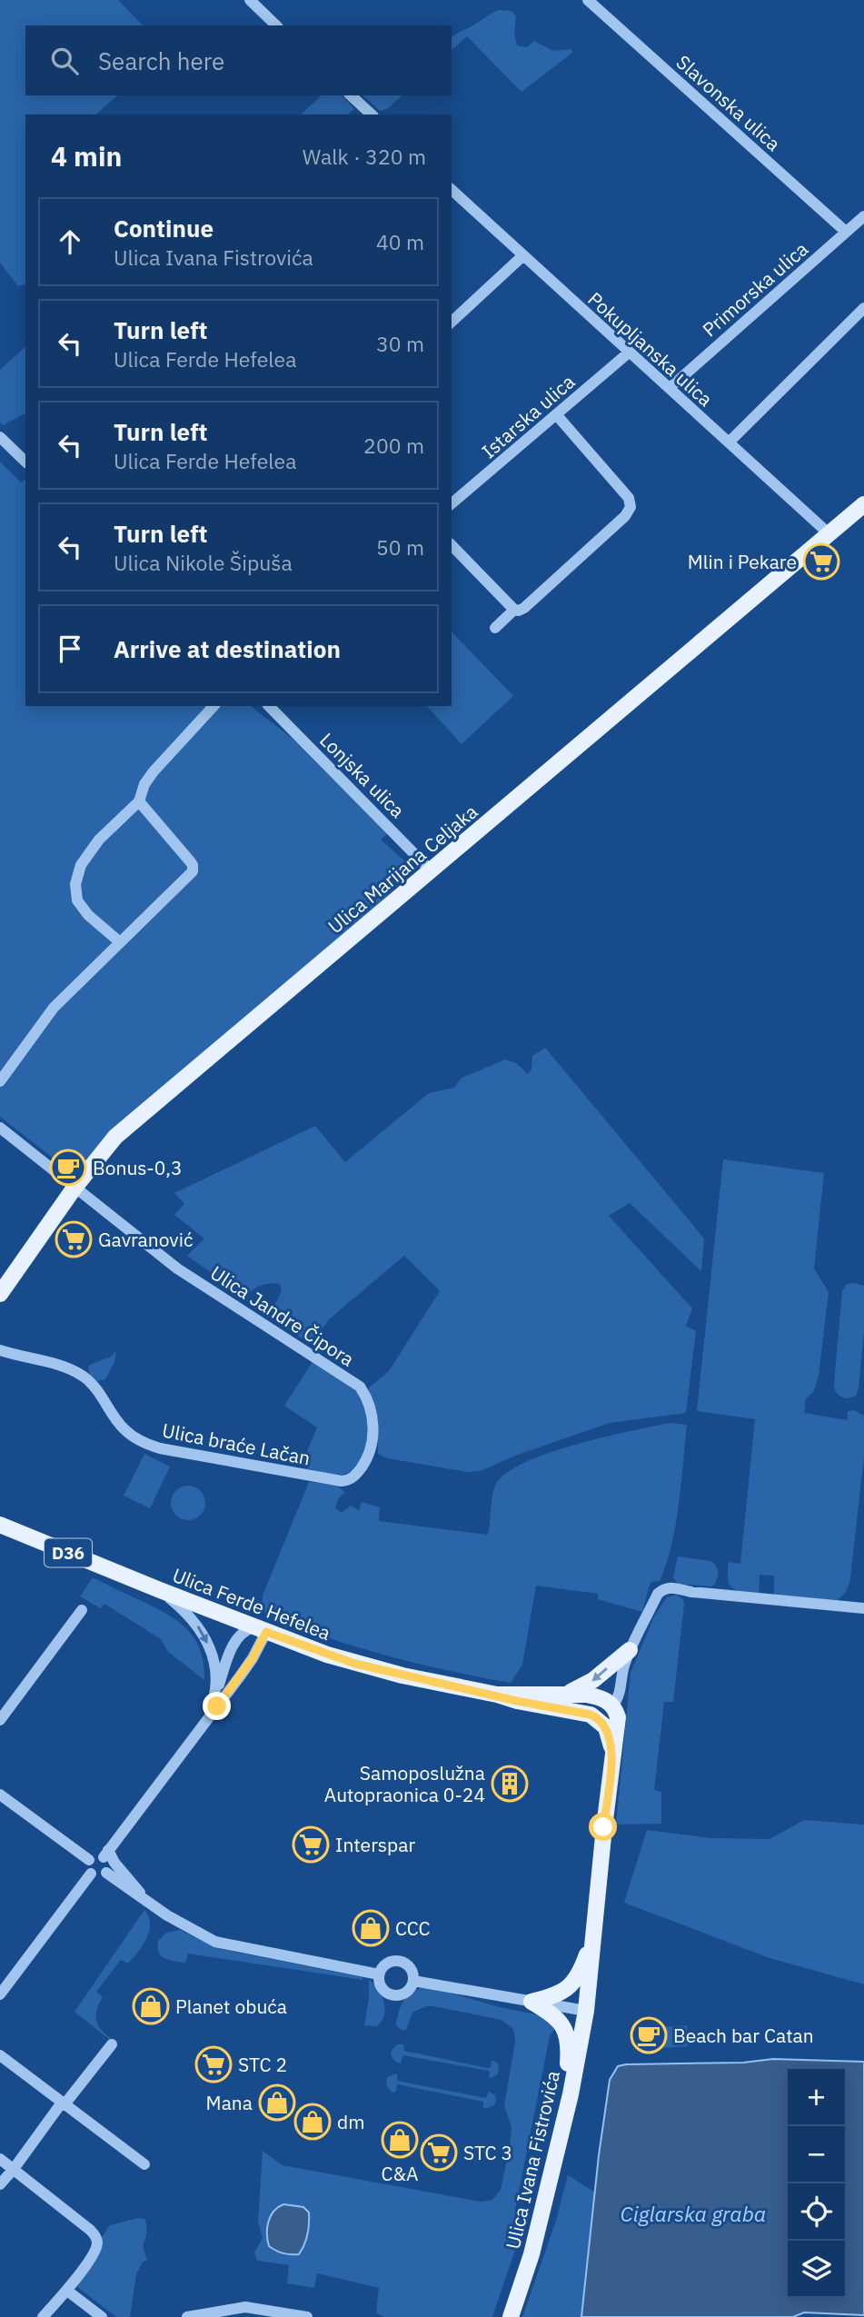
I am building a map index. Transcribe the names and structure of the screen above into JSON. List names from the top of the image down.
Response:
{
  "streets": {
    "main road": [
      "Ulica Marijana Celjaka",
      "D36",
      "Ulica Ferde Hefelea",
      "Ulica Ivana Fistrovića"
    ],
    "street": [
      "Slavonska ulica",
      "Primorska ulica",
      "Pokupljanska ulica",
      "Istarska ulica",
      "Lonjska ulica",
      "Ulica Jandre Čipora",
      "Ulica braće Lačan"
    ]
  },
  "crossings": [
    ["Slavonska ulica", "Primorska ulica"],
    ["Primorska ulica", "Pokupljanska ulica"],
    ["Pokupljanska ulica", "Istarska ulica"],
    ["Pokupljanska ulica", "Ulica Marijana Celjaka"],
    ["Lonjska ulica", "Ulica Marijana Celjaka"],
    ["Ulica Marijana Celjaka", "Ulica Jandre Čipora"],
    ["Ulica Jandre Čipora", "Ulica braće Lačan"],
    ["Ulica Ferde Hefelea", "Ulica Ivana Fistrovića"]
  ],
  "water": ["Ciglarska graba"],
  "places": {
    "supermarket": [
      "Mlin i Pekare",
      "Gavranović",
      "Interspar",
      "STC 2",
      "STC 3"
    ],
    "cafe": ["Bonus-0,3", "Beach bar Catan"],
    "building": ["Samoposlužna Autopraonica 0-24"],
    "shop": [
      "CCC",
      "Planet obuća",
      "Mana",
      "dm",
      "C&A"
    ]
  },
  "page": {
    "search": "Search here",
    "heading": ["4 min", "Walk · 320 m"],
    "list": [
      ["Continue", "Ulica Ivana Fistrovića", "40 m"],
      ["Turn left", "Ulica Ferde Hefelea", "30 m"],
      ["Turn left", "Ulica Ferde Hefelea", "200 m"],
      ["Turn left", "Ulica Nikole Šipuša", "50 m"],
      "Arrive at destination"
    ],
    "map_buttons": ["+", "−"]
  }
}
